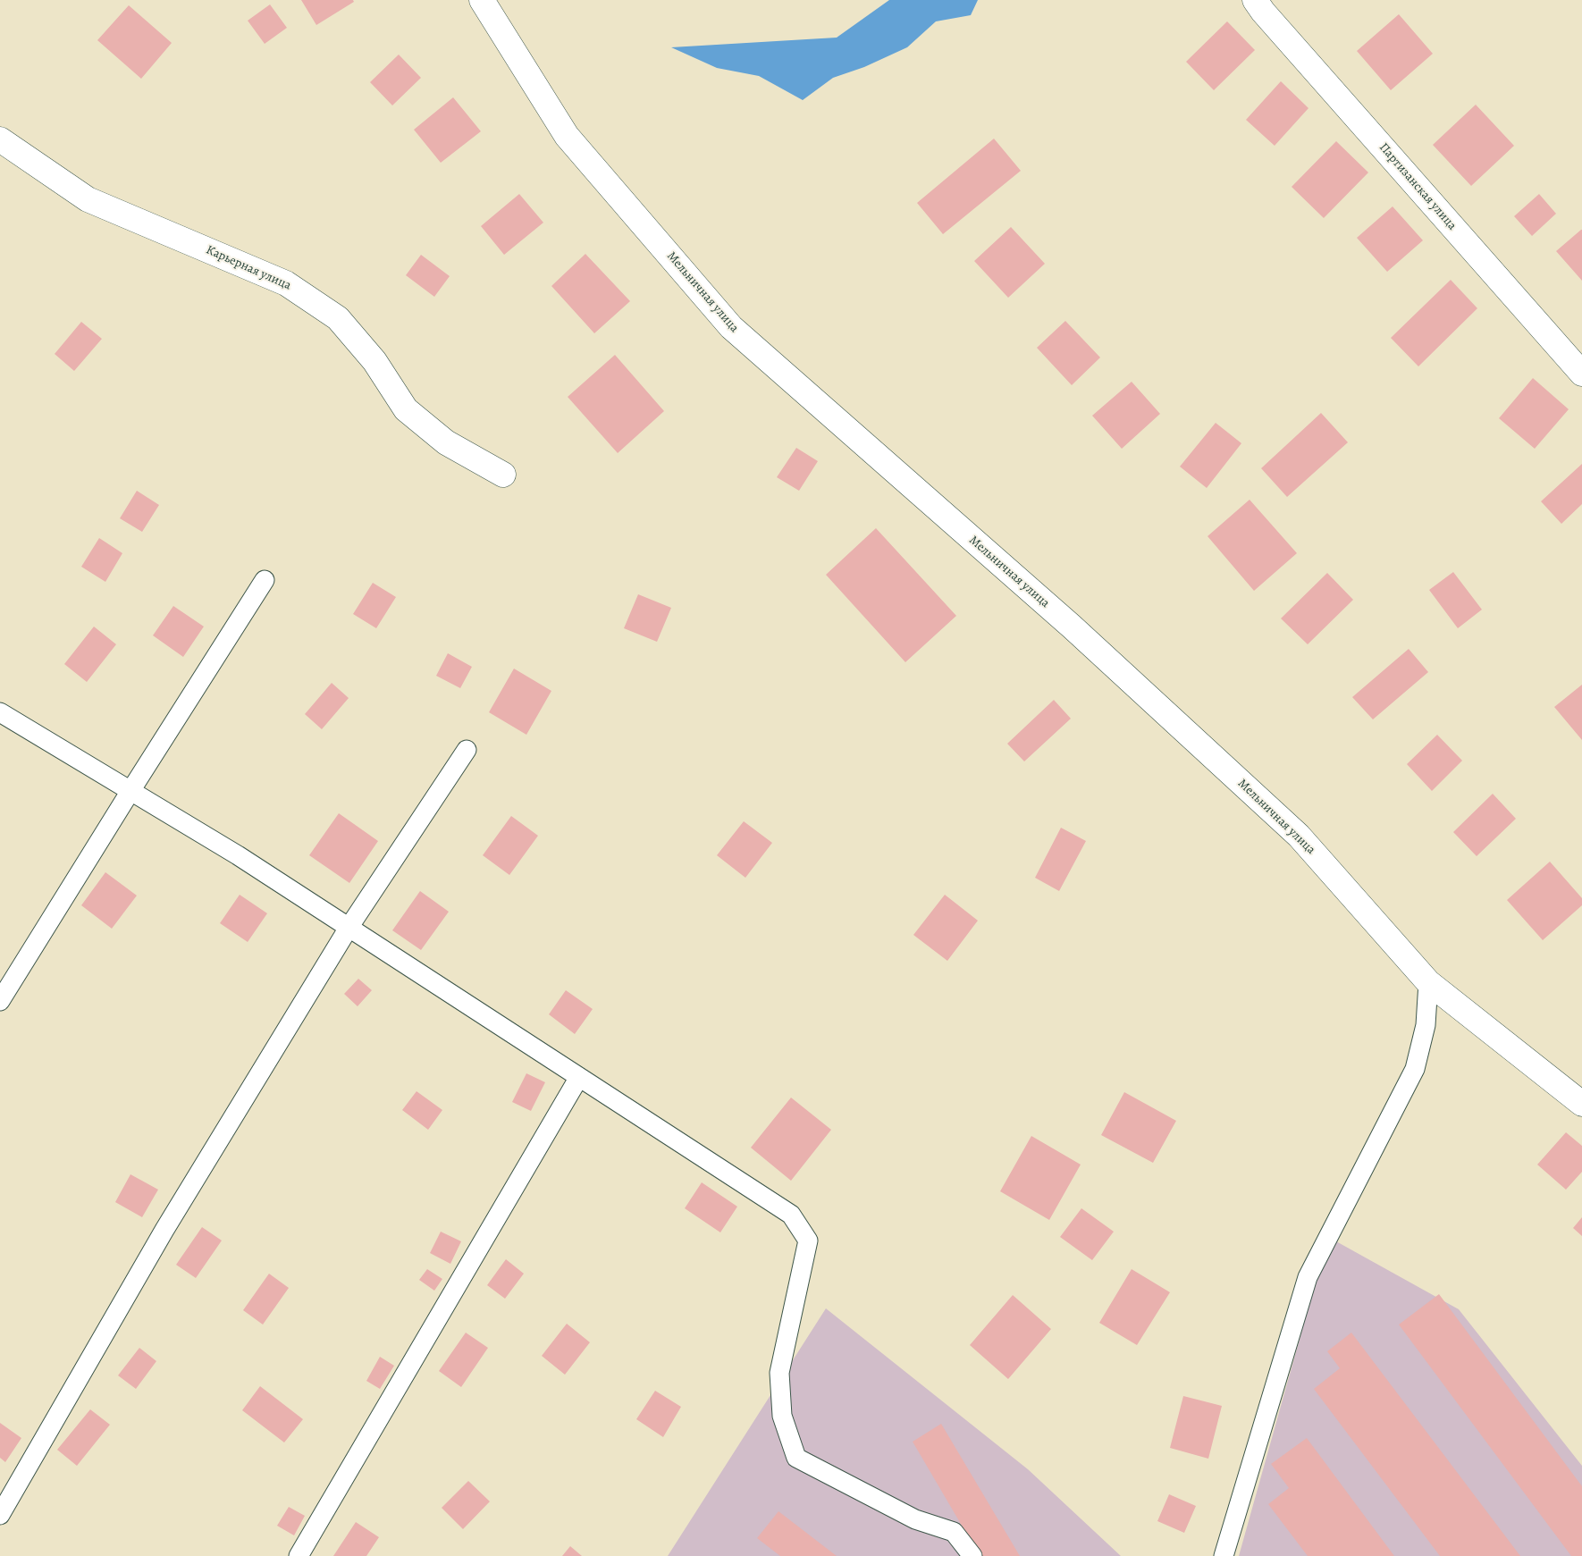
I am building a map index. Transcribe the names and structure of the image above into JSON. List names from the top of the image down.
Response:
{
  "streets": {
    "street": ["Партизанская улица", "Карьерная улица", "Мельничная улица"]
  }
}
